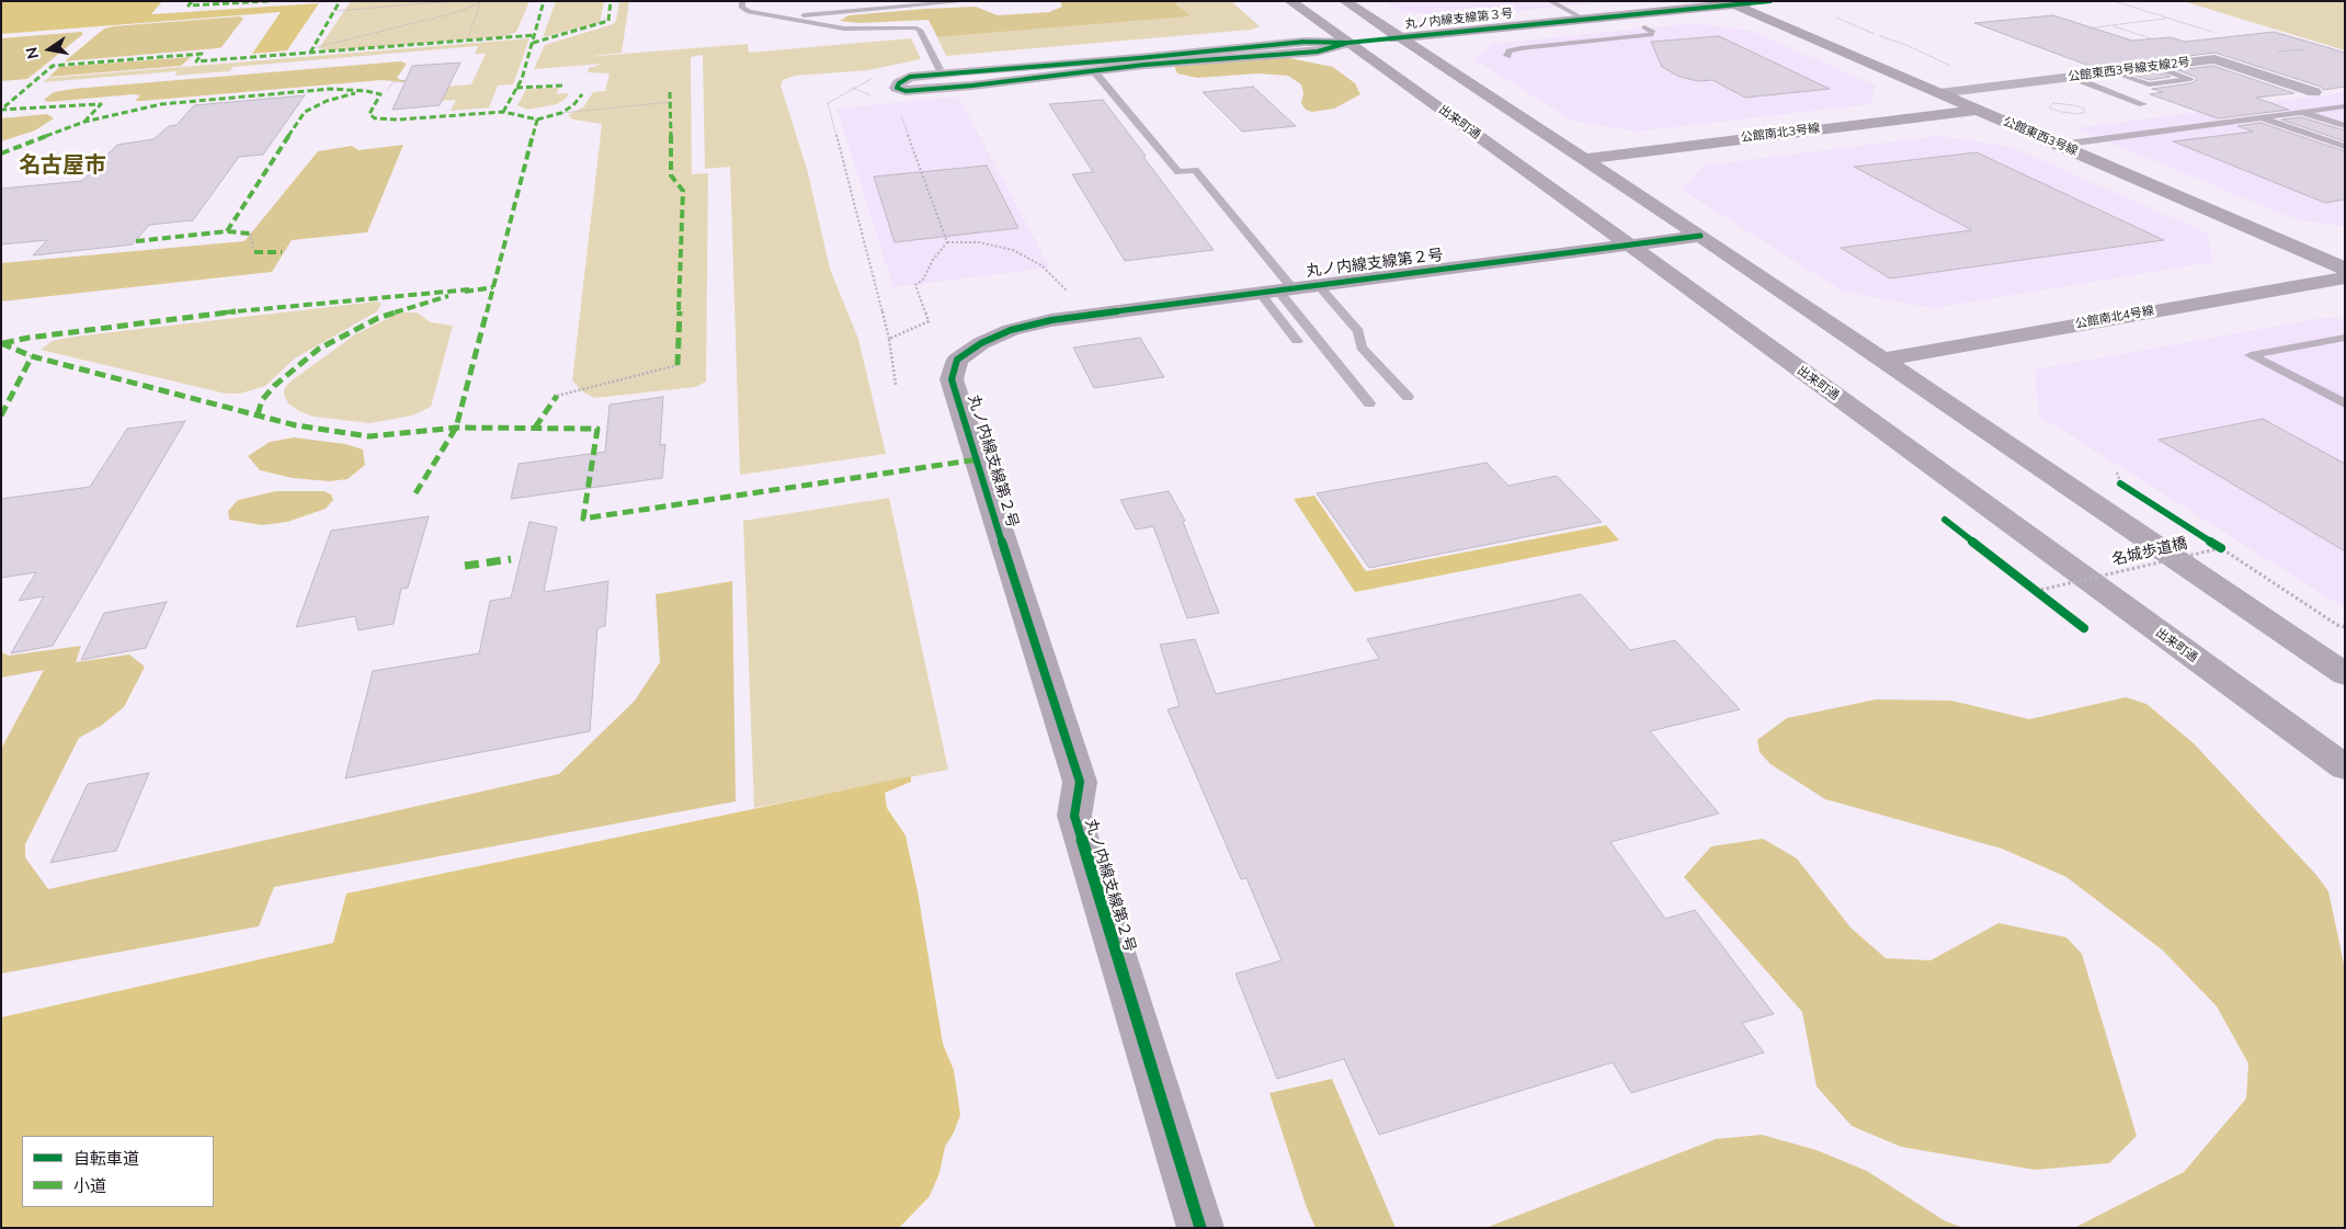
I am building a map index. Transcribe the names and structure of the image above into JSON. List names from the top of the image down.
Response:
{
  "streets": {
    "street": [
      "丸ノ内線支線第３号",
      "公館東西3号線支線2号",
      "出来町通",
      "公館南北3号線",
      "公館東西3号線",
      "丸ノ内線支線第２号",
      "公館南北4号線"
    ],
    "cycle path": ["名城歩道橋"]
  },
  "crossings": [
    ["丸ノ内線支線第３号", "出来町通"],
    ["丸ノ内線支線第３号", "公館東西3号線"],
    ["公館東西3号線支線2号", "公館東西3号線"],
    ["出来町通", "丸ノ内線支線第２号"],
    ["公館南北3号線", "公館東西3号線"]
  ],
  "districts": ["名古屋市"],
  "legend": ["自転車道", "小道"],
  "north": "left"
}
